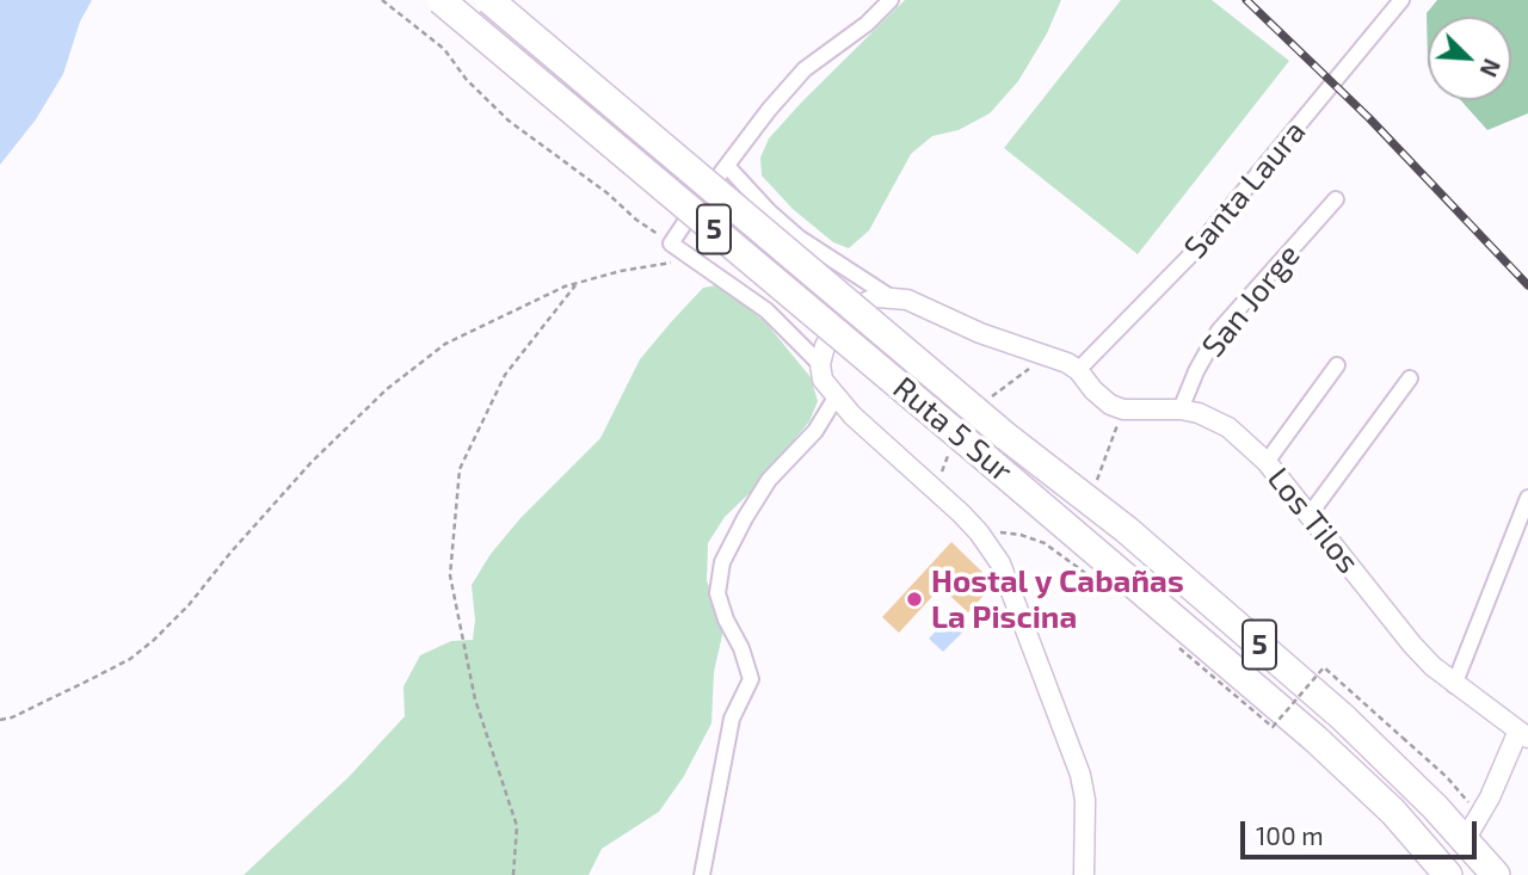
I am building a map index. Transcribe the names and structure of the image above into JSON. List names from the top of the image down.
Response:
{
  "streets": {
    "highway": ["5", "Ruta 5 Sur"],
    "street": ["Santa Laura", "San Jorge", "Los Tilos"]
  },
  "crossings": [
    ["San Jorge", "Los Tilos"]
  ],
  "places": ["Hostal y Cabañas La Piscina"],
  "scale_bar": "100 m",
  "north": "bottom right"
}
